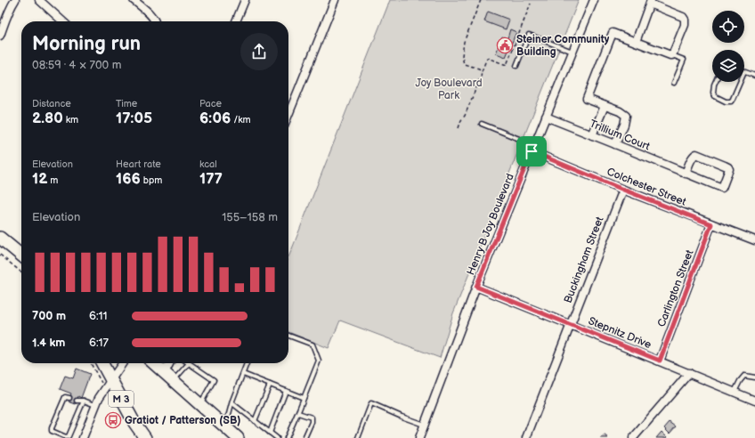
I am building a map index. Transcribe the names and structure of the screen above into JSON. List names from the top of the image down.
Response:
{
  "streets": {
    "main road": ["M 3"],
    "street": [
      "Trillium Court",
      "Colchester Street",
      "Henry B Joy Boulevard",
      "Buckingham Street",
      "Carlington Street",
      "Stepnitz Drive"
    ]
  },
  "crossings": [
    ["Trillium Court", "Henry B Joy Boulevard"],
    ["Colchester Street", "Henry B Joy Boulevard"],
    ["Colchester Street", "Buckingham Street"],
    ["Colchester Street", "Carlington Street"],
    ["Henry B Joy Boulevard", "Stepnitz Drive"],
    ["Buckingham Street", "Stepnitz Drive"],
    ["Carlington Street", "Stepnitz Drive"]
  ],
  "parks": ["Joy Boulevard Park"],
  "places": {
    "public building": ["Steiner Community Building"],
    "bus stop": ["Gratiot / Patterson (SB)"]
  },
  "page": {
    "heading": ["Morning run", "08:59 · 4 × 700 m"],
    "stats": [
      ["Distance", "2.80 km"],
      ["Time", "17:05"],
      ["Pace", "6:06 /km"],
      ["Elevation", "12 m"],
      ["Heart rate", "166 bpm"],
      ["kcal", "177"]
    ],
    "chart": ["Elevation", "155–158 m"],
    "list": [
      {
        "name": "700 m",
        "note": "6:11"
      },
      {
        "name": "1.4 km",
        "note": "6:17"
      }
    ]
  }
}
